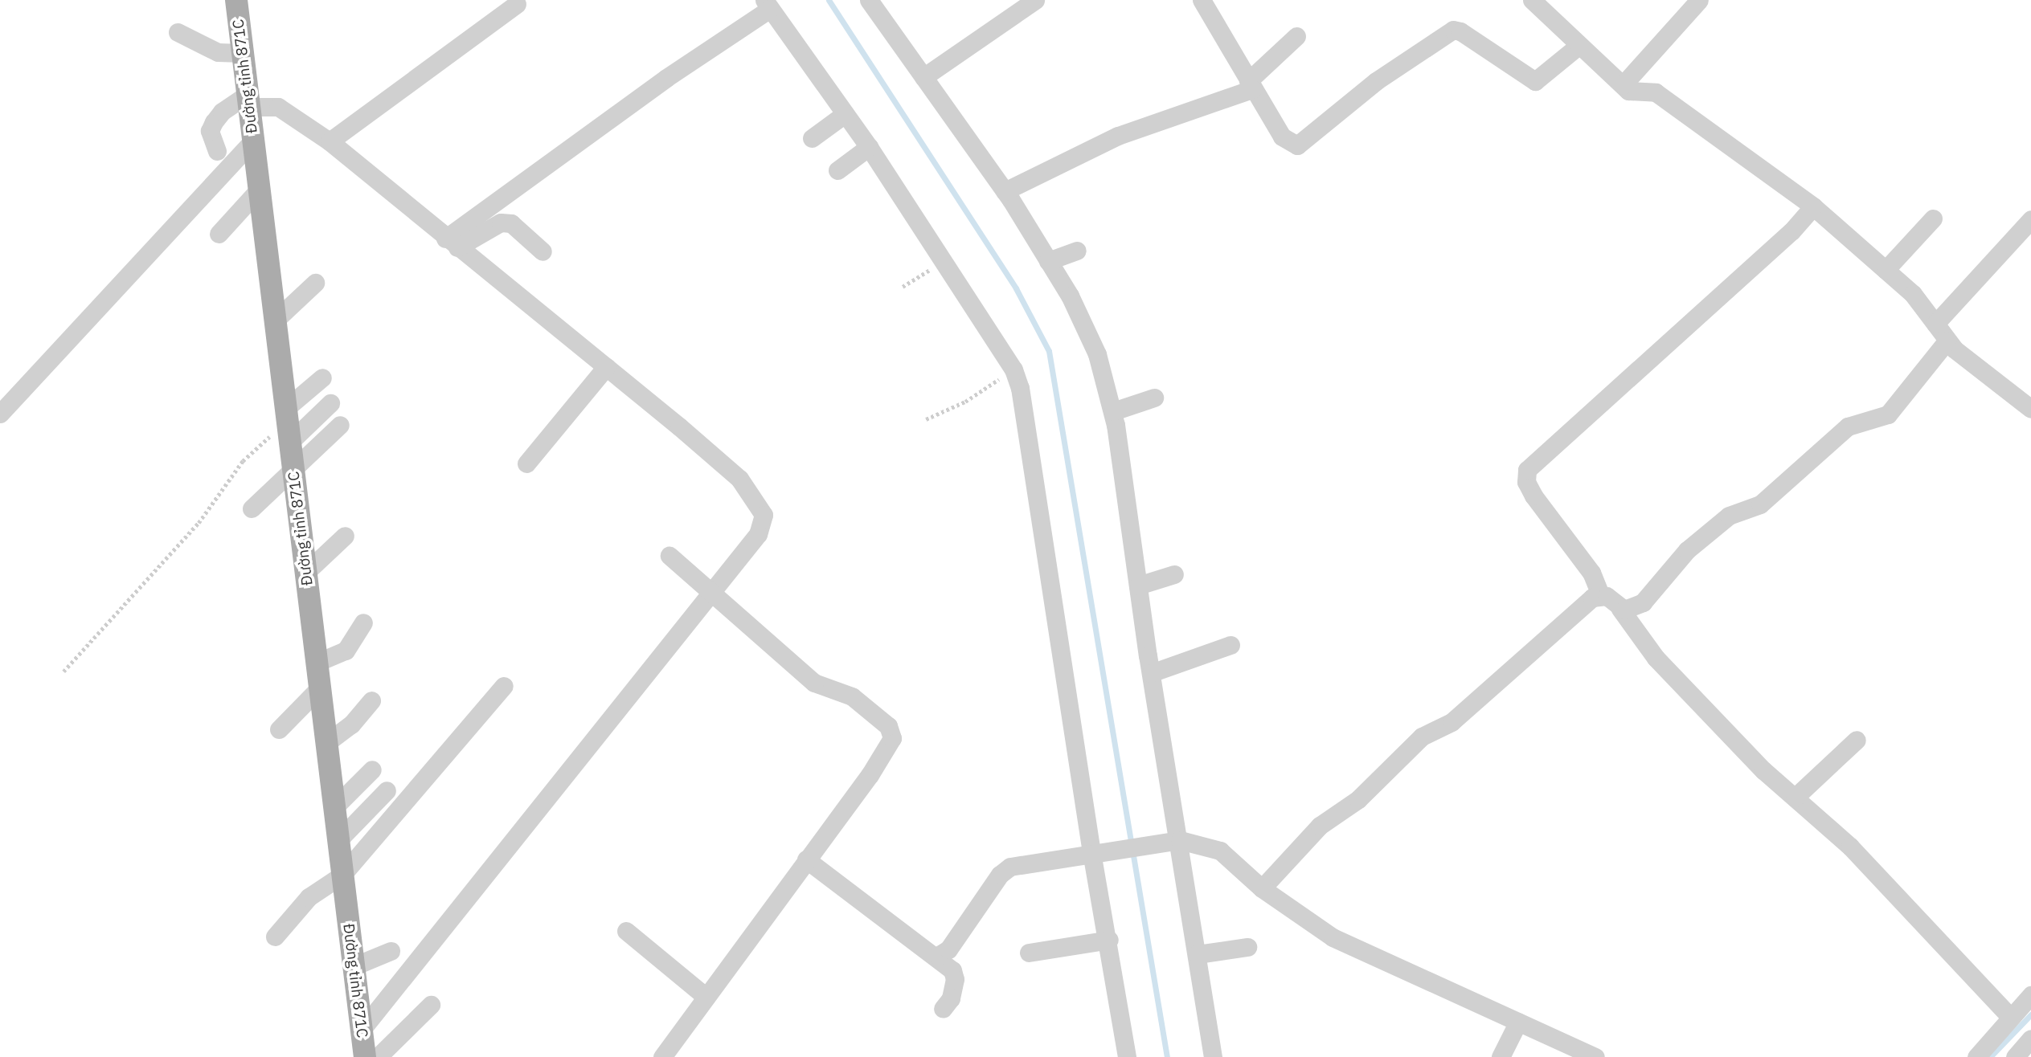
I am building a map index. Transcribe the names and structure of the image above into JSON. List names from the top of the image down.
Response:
{
  "streets": {
    "main road": ["Đường tỉnh 871C"]
  }
}
